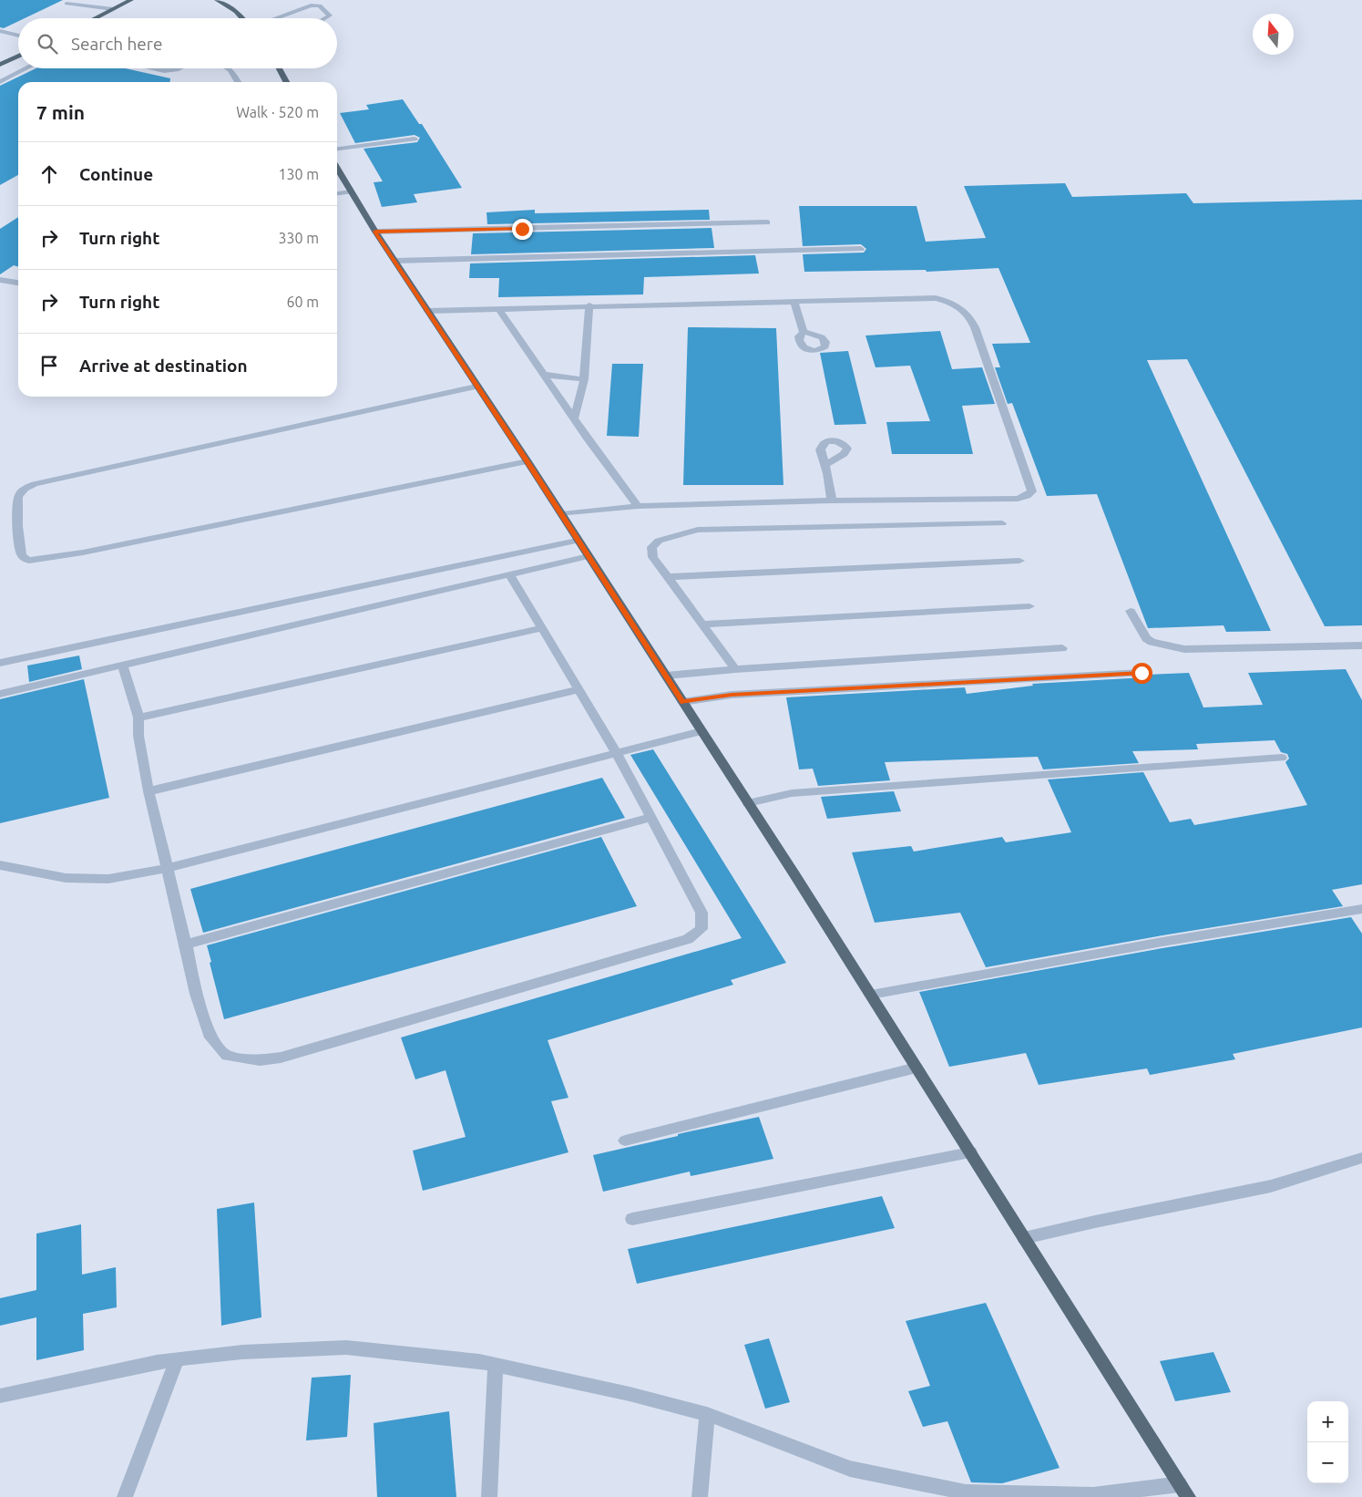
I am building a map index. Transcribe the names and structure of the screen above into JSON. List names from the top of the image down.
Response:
{
  "north": "top",
  "page": {
    "search": "Search here",
    "heading": ["7 min", "Walk · 520 m"],
    "list": [
      ["Continue", "130 m"],
      ["Turn right", "330 m"],
      ["Turn right", "60 m"],
      "Arrive at destination"
    ],
    "map_buttons": ["+", "−"]
  }
}
